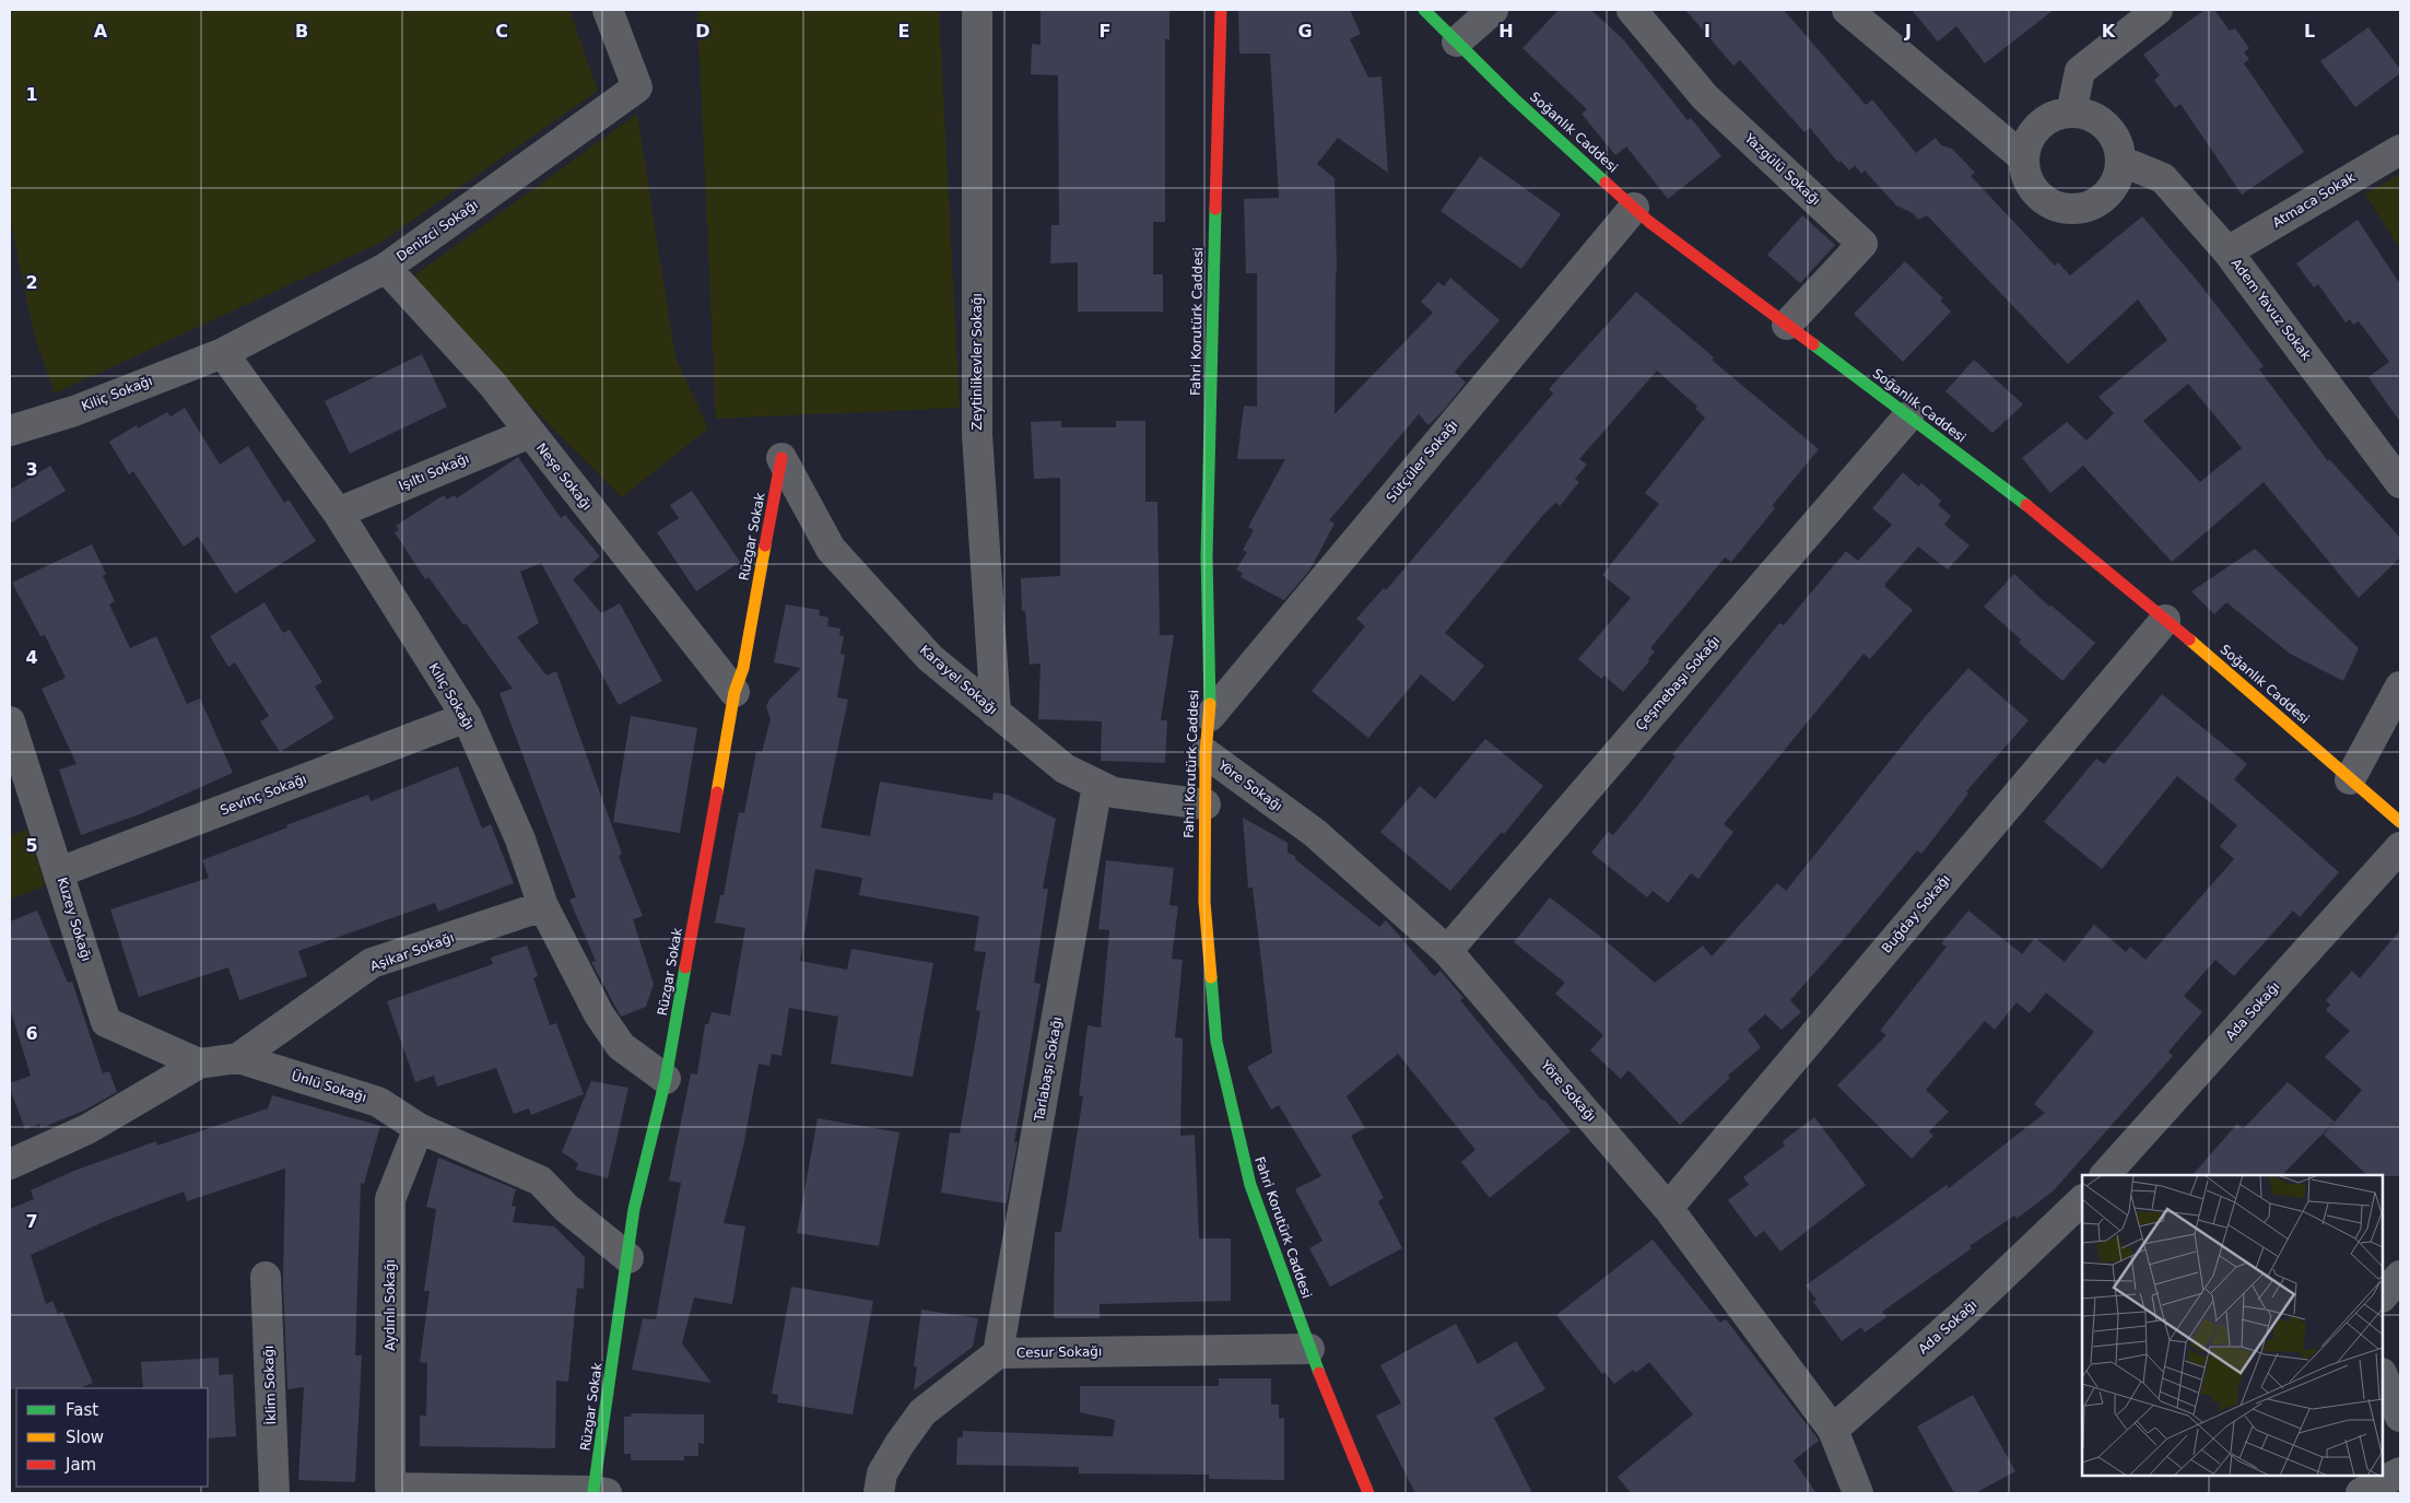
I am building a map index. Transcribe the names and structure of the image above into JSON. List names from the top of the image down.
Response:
{
  "streets": {
    "street": [
      "Soğanlık Caddesi",
      "Yazgülü Sokağı",
      "Atmaca Sokak",
      "Denizci Sokağı",
      "Adem Yavuz Sokak",
      "Fahri Korutürk Caddesi",
      "Zeytinlikevler Sokağı",
      "Kiliç Sokağı",
      "Sütçüler Sokağı",
      "Işıltı Sokağı",
      "Neşe Sokağı",
      "Rüzgar Sokak",
      "Karayel Sokağı",
      "Çeşmebaşı Sokağı",
      "Kılıç Sokağı",
      "Yöre Sokağı",
      "Sevinç Sokağı",
      "Buğday Sokağı",
      "Kuzey Sokağı",
      "Aşikar Sokağı",
      "Ada Sokağı",
      "Tarlabaşı Sokağı",
      "Ünlü Sokağı",
      "Aydınlı Sokağı",
      "Cesur Sokağı",
      "İklim Sokağı"
    ]
  },
  "crossings": [
    ["Soğanlık Caddesi", "Yazgülü Sokağı"],
    ["Soğanlık Caddesi", "Sütçüler Sokağı"],
    ["Soğanlık Caddesi", "Çeşmebaşı Sokağı"],
    ["Soğanlık Caddesi", "Buğday Sokağı"],
    ["Atmaca Sokak", "Adem Yavuz Sokak"],
    ["Denizci Sokağı", "Kiliç Sokağı"],
    ["Denizci Sokağı", "Neşe Sokağı"],
    ["Denizci Sokağı", "Kılıç Sokağı"],
    ["Fahri Korutürk Caddesi", "Sütçüler Sokağı"],
    ["Fahri Korutürk Caddesi", "Karayel Sokağı"],
    ["Fahri Korutürk Caddesi", "Yöre Sokağı"],
    ["Fahri Korutürk Caddesi", "Cesur Sokağı"],
    ["Zeytinlikevler Sokağı", "Karayel Sokağı"],
    ["Kiliç Sokağı", "Kılıç Sokağı"],
    ["Işıltı Sokağı", "Neşe Sokağı"],
    ["Işıltı Sokağı", "Kılıç Sokağı"],
    ["Neşe Sokağı", "Rüzgar Sokak"],
    ["Rüzgar Sokak", "Karayel Sokağı"],
    ["Rüzgar Sokak", "Kılıç Sokağı"],
    ["Rüzgar Sokak", "Ünlü Sokağı"],
    ["Karayel Sokağı", "Tarlabaşı Sokağı"],
    ["Çeşmebaşı Sokağı", "Yöre Sokağı"],
    ["Kılıç Sokağı", "Sevinç Sokağı"],
    ["Kılıç Sokağı", "Aşikar Sokağı"],
    ["Yöre Sokağı", "Buğday Sokağı"],
    ["Yöre Sokağı", "Ada Sokağı"],
    ["Sevinç Sokağı", "Kuzey Sokağı"],
    ["Kuzey Sokağı", "Ünlü Sokağı"],
    ["Aşikar Sokağı", "Ünlü Sokağı"],
    ["Tarlabaşı Sokağı", "Cesur Sokağı"],
    ["Ünlü Sokağı", "Aydınlı Sokağı"]
  ],
  "legend": ["Fast", "Slow", "Jam"],
  "grid": {
    "columns": [
      "A",
      "B",
      "C",
      "D",
      "E",
      "F",
      "G",
      "H",
      "I",
      "J",
      "K",
      "L"
    ],
    "rows": [
      "1",
      "2",
      "3",
      "4",
      "5",
      "6",
      "7"
    ]
  }
}
